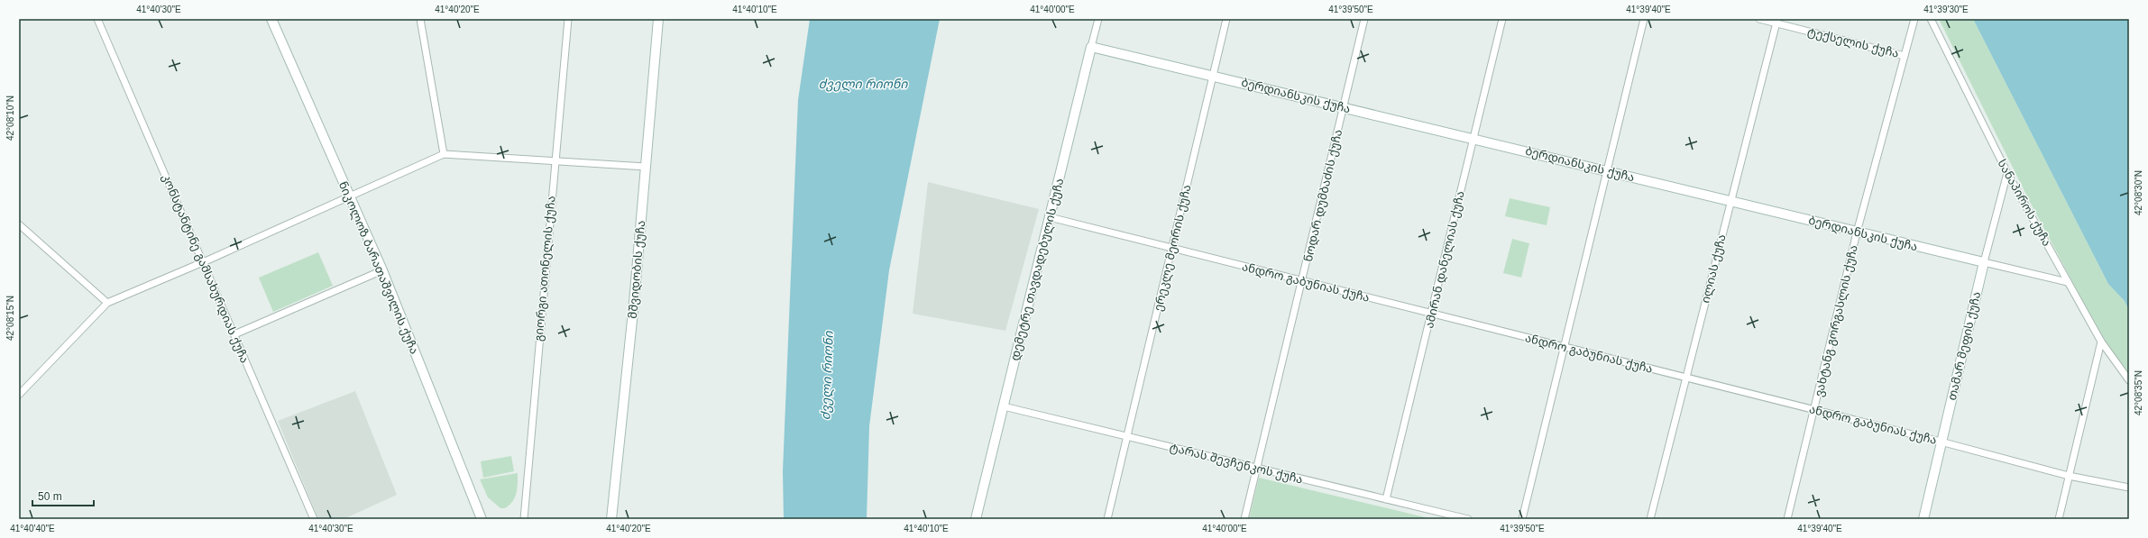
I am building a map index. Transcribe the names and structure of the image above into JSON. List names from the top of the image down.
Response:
{
  "streets": {
    "street": [
      "ტექსელის ქუჩა",
      "ბერდიანსკის ქუჩა",
      "ნოდარ დუმბაძის ქუჩა",
      "სანაპიროს ქუჩა",
      "ერეკლე მეორის ქუჩა",
      "ამირან დანელიას ქუჩა",
      "ნიკოლოზ ბარათაშვილის ქუჩა",
      "კონსტანტინე გამსახურდიას ქუჩა",
      "გიორგი ათონელის ქუჩა",
      "ილიას ქუჩა",
      "მშვიდობის ქუჩა",
      "დემეტრე თავდადებულის ქუჩა",
      "ანდრო გაბუნიას ქუჩა",
      "ვახტანგ გორგასლის ქუჩა",
      "თამარ მეფის ქუჩა",
      "ტარას შევჩენკოს ქუჩა"
    ]
  },
  "crossings": [
    ["ტექსელის ქუჩა", "ილიას ქუჩა"],
    ["ტექსელის ქუჩა", "ვახტანგ გორგასლის ქუჩა"],
    ["ბერდიანსკის ქუჩა", "ნოდარ დუმბაძის ქუჩა"],
    ["ბერდიანსკის ქუჩა", "სანაპიროს ქუჩა"],
    ["ბერდიანსკის ქუჩა", "ერეკლე მეორის ქუჩა"],
    ["ბერდიანსკის ქუჩა", "ამირან დანელიას ქუჩა"],
    ["ბერდიანსკის ქუჩა", "ილიას ქუჩა"],
    ["ბერდიანსკის ქუჩა", "დემეტრე თავდადებულის ქუჩა"],
    ["ბერდიანსკის ქუჩა", "ვახტანგ გორგასლის ქუჩა"],
    ["ბერდიანსკის ქუჩა", "თამარ მეფის ქუჩა"],
    ["ნოდარ დუმბაძის ქუჩა", "ანდრო გაბუნიას ქუჩა"],
    ["ნოდარ დუმბაძის ქუჩა", "ტარას შევჩენკოს ქუჩა"],
    ["სანაპიროს ქუჩა", "თამარ მეფის ქუჩა"],
    ["ერეკლე მეორის ქუჩა", "ანდრო გაბუნიას ქუჩა"],
    ["ერეკლე მეორის ქუჩა", "ტარას შევჩენკოს ქუჩა"],
    ["ამირან დანელიას ქუჩა", "ანდრო გაბუნიას ქუჩა"],
    ["ამირან დანელიას ქუჩა", "ტარას შევჩენკოს ქუჩა"],
    ["ილიას ქუჩა", "ანდრო გაბუნიას ქუჩა"],
    ["დემეტრე თავდადებულის ქუჩა", "ანდრო გაბუნიას ქუჩა"],
    ["დემეტრე თავდადებულის ქუჩა", "ტარას შევჩენკოს ქუჩა"],
    ["ანდრო გაბუნიას ქუჩა", "ვახტანგ გორგასლის ქუჩა"],
    ["ანდრო გაბუნიას ქუჩა", "თამარ მეფის ქუჩა"]
  ],
  "water": ["ძველი რიონი"],
  "scale_bar": "50 m",
  "coordinates": [
    "41°40'30\"E",
    "41°40'20\"E",
    "41°40'10\"E",
    "41°40'00\"E",
    "41°39'50\"E",
    "41°39'40\"E",
    "41°39'30\"E",
    "42°08'10\"N",
    "42°08'30\"N",
    "42°08'15\"N",
    "42°08'35\"N",
    "41°40'40\"E"
  ]
}
